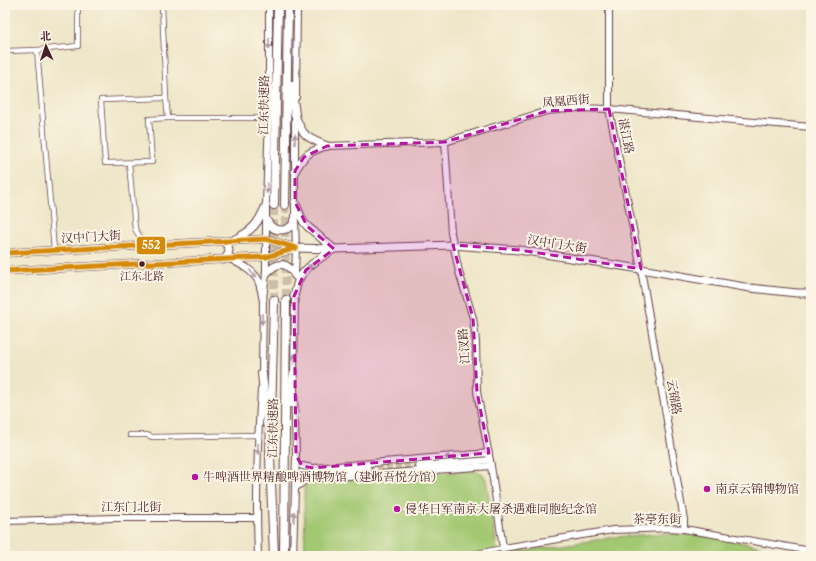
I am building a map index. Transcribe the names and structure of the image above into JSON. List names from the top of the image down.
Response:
{
  "streets": {
    "highway": ["江东快速路"],
    "main road": ["汉中门大街"],
    "street": [
      "凤凰西街",
      "湛江路",
      "江汊路",
      "云锦路",
      "江东门北街",
      "茶亭东街"
    ]
  },
  "crossings": [
    ["凤凰西街", "湛江路"],
    ["凤凰西街", "江汊路"],
    ["湛江路", "汉中门大街"],
    ["湛江路", "云锦路"],
    ["汉中门大街", "江汊路"],
    ["汉中门大街", "云锦路"],
    ["江汊路", "茶亭东街"],
    ["云锦路", "茶亭东街"]
  ],
  "places": [
    "江东北路",
    "牛啤酒世界精酿啤酒博物馆（建邺吾悦分馆）",
    "南京云锦博物馆",
    "侵华日军南京大屠杀遇难同胞纪念馆"
  ],
  "lines": ["transit line 552"],
  "north": "top"
}
